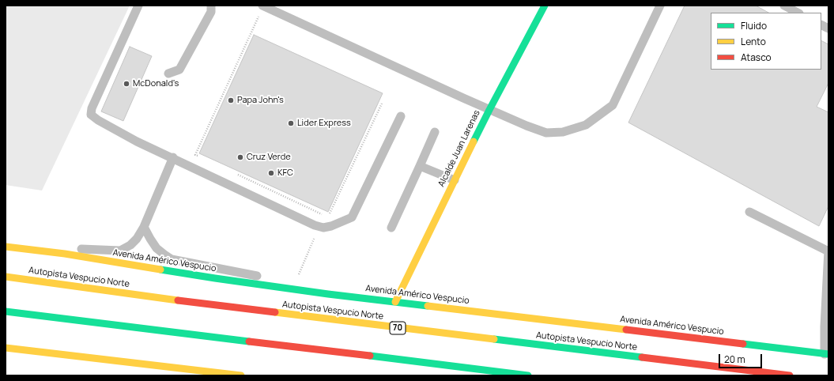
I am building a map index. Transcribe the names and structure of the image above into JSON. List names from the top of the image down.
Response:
{
  "streets": {
    "main road": [
      "Alcalde Juan Larenas",
      "Avenida Américo Vespucio",
      "Autopista Vespucio Norte",
      "70"
    ]
  },
  "crossings": [
    ["Alcalde Juan Larenas", "Avenida Américo Vespucio"]
  ],
  "places": [
    "McDonald's",
    "Papa John's",
    "Lider Express",
    "Cruz Verde",
    "KFC"
  ],
  "legend": ["Fluido", "Lento", "Atasco"],
  "scale_bar": "20 m"
}
